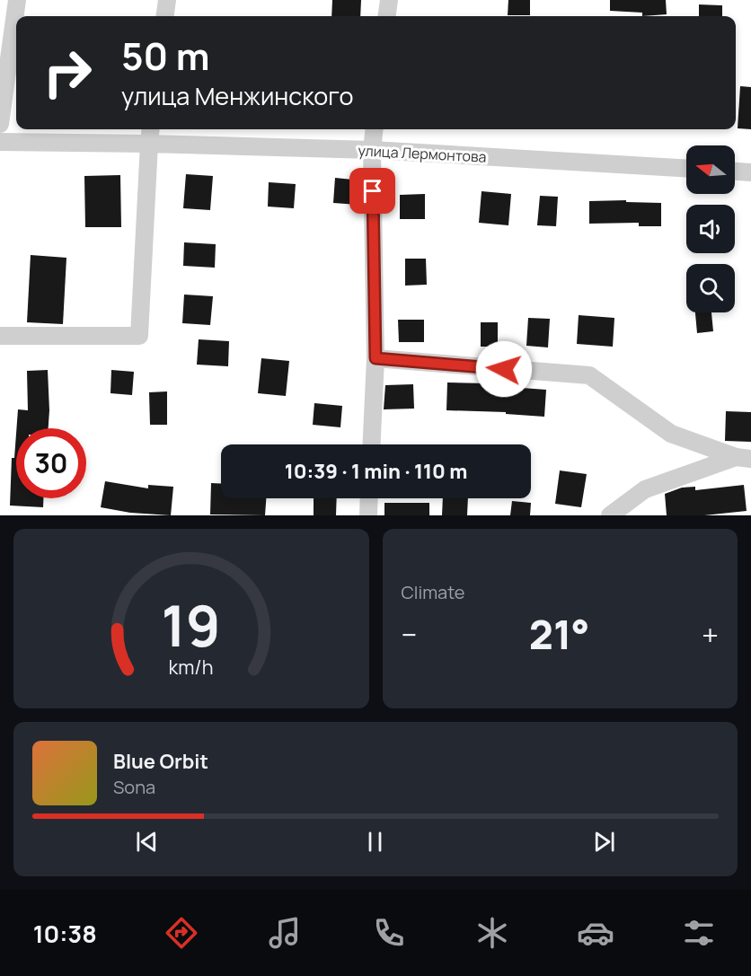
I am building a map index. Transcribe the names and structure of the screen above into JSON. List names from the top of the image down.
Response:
{
  "streets": {
    "street": ["улица Лермонтова"]
  },
  "north": "left",
  "page": {
    "turn": ["50 m", "улица Менжинского"],
    "limit": "30",
    "trip": "10:39 · 1 min · 110 m",
    "tile": "Climate",
    "heat": ["−", "21°", "+"],
    "song": ["Blue Orbit", "Sona"],
    "tabs": "10:38",
    "gauge": ["19", "km/h"]
  }
}
